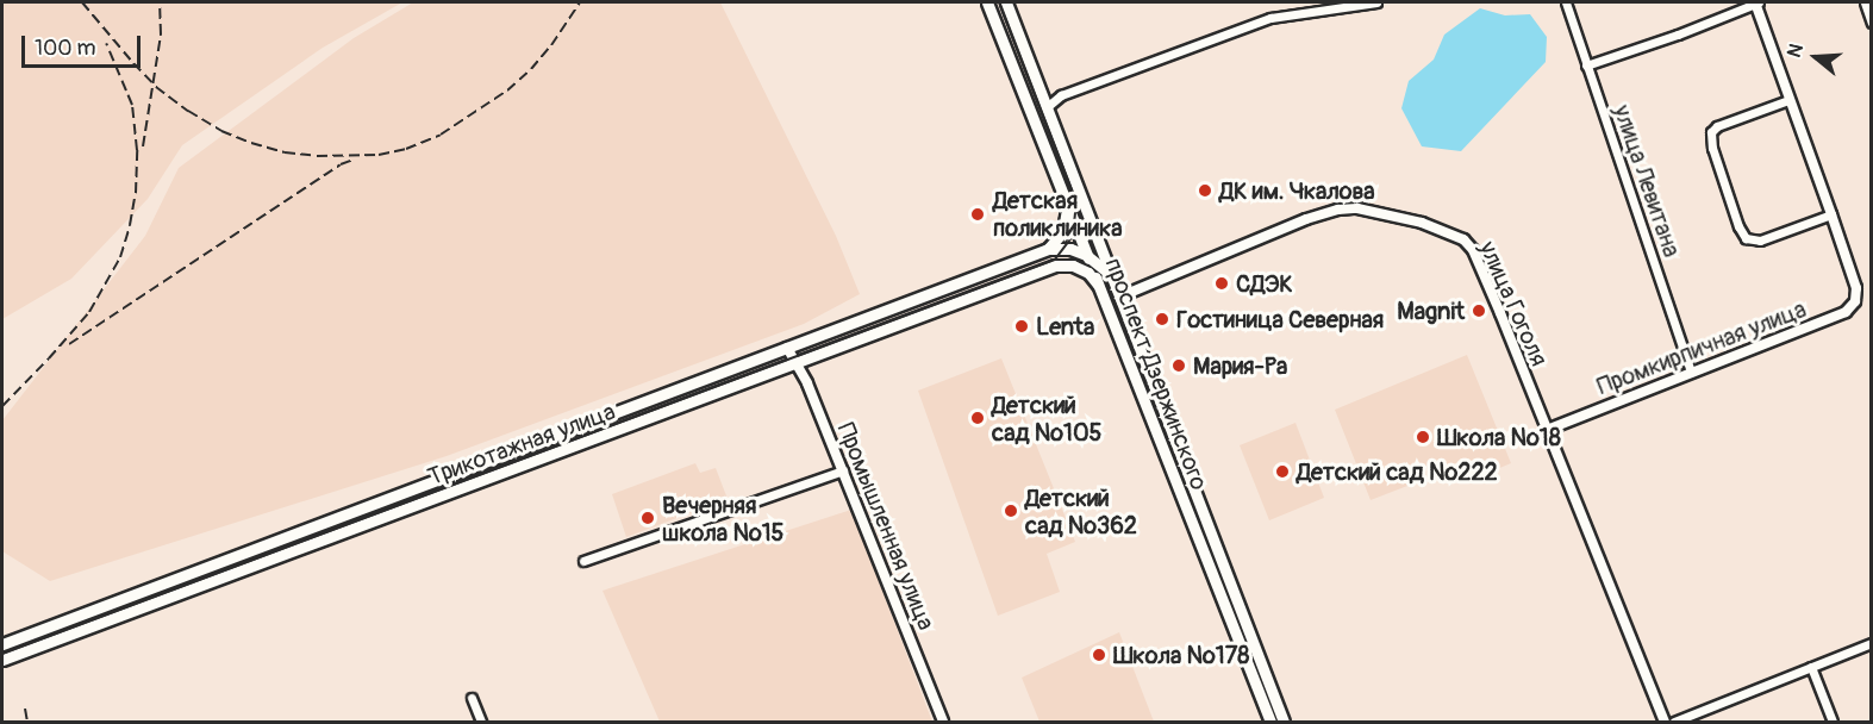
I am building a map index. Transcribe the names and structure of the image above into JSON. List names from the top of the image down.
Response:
{
  "streets": {
    "main road": ["проспект Дзержинского", "Трикотажная улица"],
    "street": [
      "улица Левитана",
      "улица Гоголя",
      "Промкирпичная улица",
      "Промышленная улица"
    ]
  },
  "crossings": [
    ["улица Левитана", "Промкирпичная улица"],
    ["улица Гоголя", "Промкирпичная улица"],
    ["улица Гоголя", "проспект Дзержинского"],
    ["Трикотажная улица", "Промышленная улица"]
  ],
  "places": [
    "ДК им. Чкалова",
    "Детская поликлиника",
    "СДЭК",
    "Magnit",
    "Гостиница Северная",
    "Lenta",
    "Мария-Ра",
    "Детский сад №105",
    "Школа №18",
    "Детский сад №222",
    "Детский сад №362",
    "Вечерняя школа №15",
    "Школа №178"
  ],
  "scale_bar": "100 m",
  "north": "left"
}
